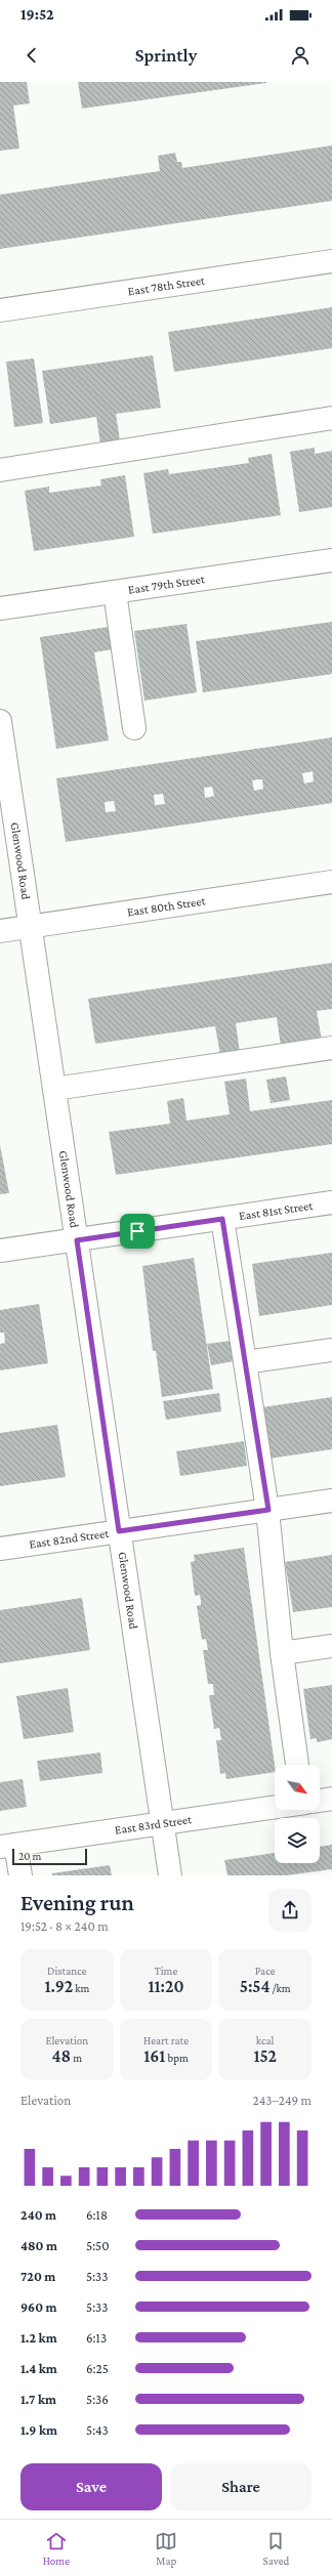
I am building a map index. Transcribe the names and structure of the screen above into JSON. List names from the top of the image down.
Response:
{
  "streets": {
    "street": [
      "East 78th Street",
      "East 79th Street",
      "Glenwood Road",
      "East 80th Street",
      "East 81st Street",
      "East 82nd Street",
      "East 83rd Street"
    ]
  },
  "crossings": [
    ["Glenwood Road", "East 80th Street"],
    ["Glenwood Road", "East 81st Street"],
    ["Glenwood Road", "East 82nd Street"],
    ["Glenwood Road", "East 83rd Street"]
  ],
  "scale_bar": "20 m",
  "north": "bottom right",
  "page": {
    "status": "19:52",
    "header": "Sprintly",
    "scale": "20 m",
    "heading": ["Evening run", "19:52 · 8 × 240 m"],
    "stats": [
      ["Distance", "1.92 km"],
      ["Time", "11:20"],
      ["Pace", "5:54 /km"],
      ["Elevation", "48 m"],
      ["Heart rate", "161 bpm"],
      ["kcal", "152"]
    ],
    "chart": ["Elevation", "243–249 m"],
    "list": [
      {
        "name": "240 m",
        "note": "6:18"
      },
      {
        "name": "480 m",
        "note": "5:50"
      },
      {
        "name": "720 m",
        "note": "5:33"
      },
      {
        "name": "960 m",
        "note": "5:33"
      },
      {
        "name": "1.2 km",
        "note": "6:13"
      },
      {
        "name": "1.4 km",
        "note": "6:25"
      },
      {
        "name": "1.7 km",
        "note": "5:36"
      },
      {
        "name": "1.9 km",
        "note": "5:43"
      }
    ],
    "buttons": ["Save", "Share"],
    "tabs": ["Home", "Map", "Saved"]
  }
}
